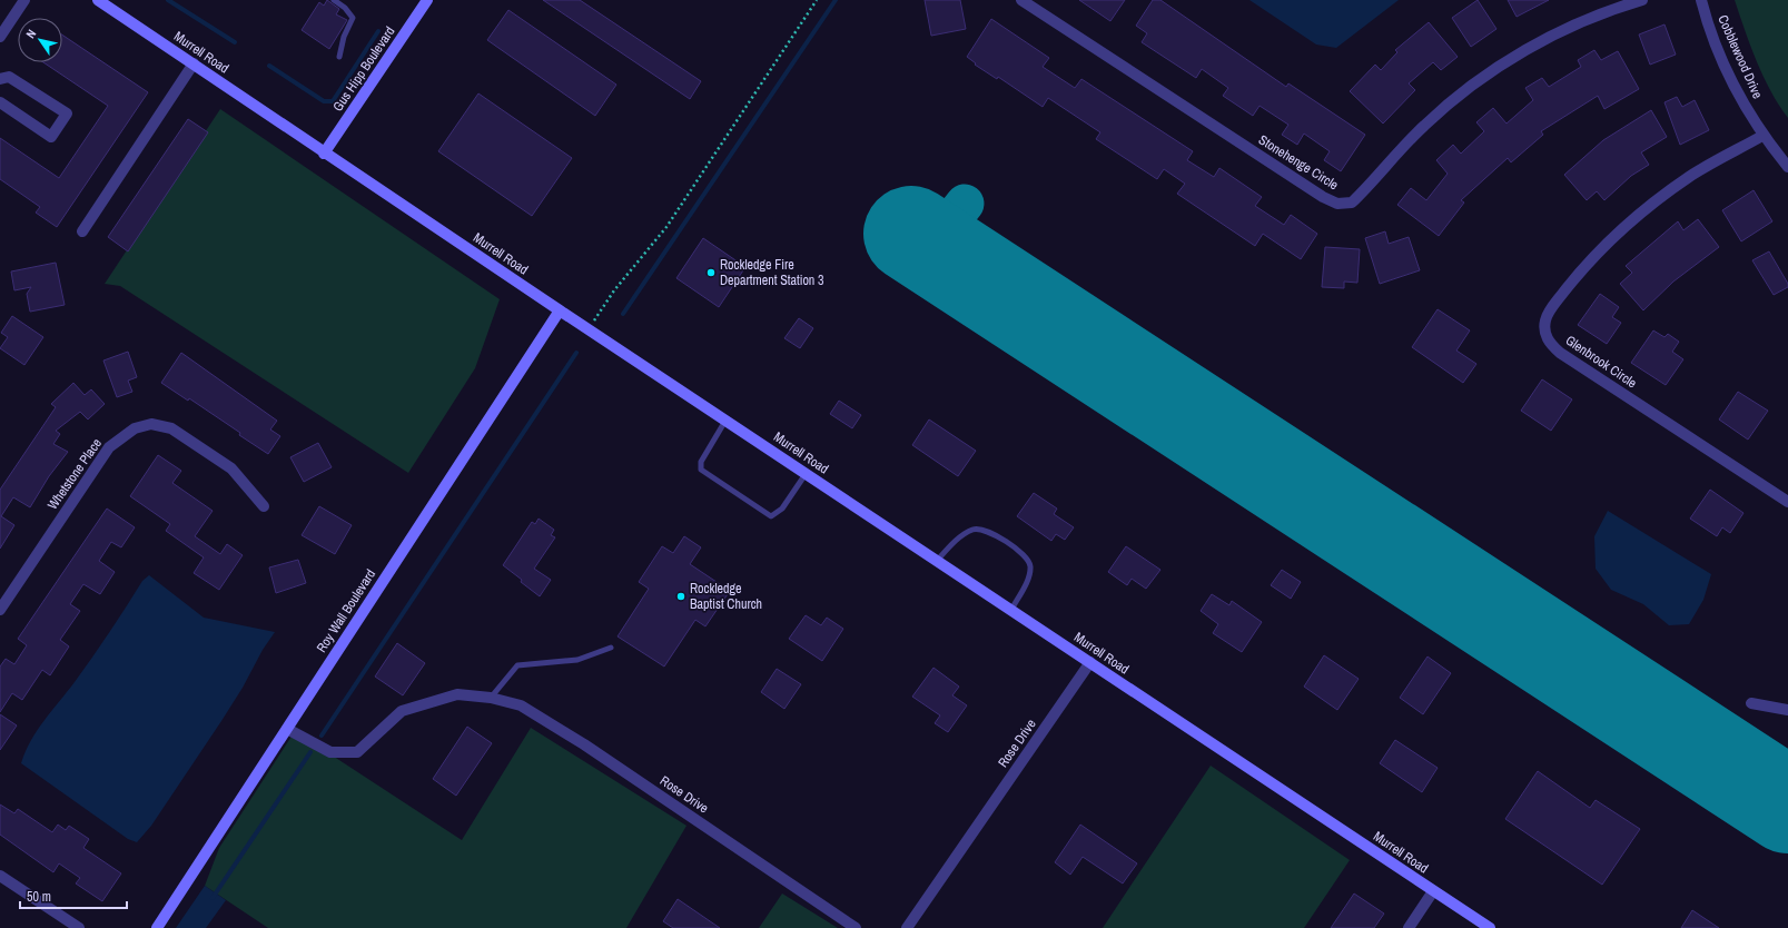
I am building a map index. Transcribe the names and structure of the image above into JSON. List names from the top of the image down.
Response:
{
  "streets": {
    "street": [
      "Murrell Road",
      "Cobblewood Drive",
      "Gus Hipp Boulevard",
      "Stonehenge Circle",
      "Glenbrook Circle",
      "Whetstone Place",
      "Roy Wall Boulevard",
      "Rose Drive"
    ]
  },
  "crossings": [
    ["Murrell Road", "Gus Hipp Boulevard"],
    ["Murrell Road", "Roy Wall Boulevard"],
    ["Murrell Road", "Rose Drive"],
    ["Cobblewood Drive", "Glenbrook Circle"],
    ["Roy Wall Boulevard", "Rose Drive"]
  ],
  "places": ["Rockledge Fire Department Station 3", "Rockledge Baptist Church"],
  "scale_bar": "50 m",
  "north": "top left"
}
